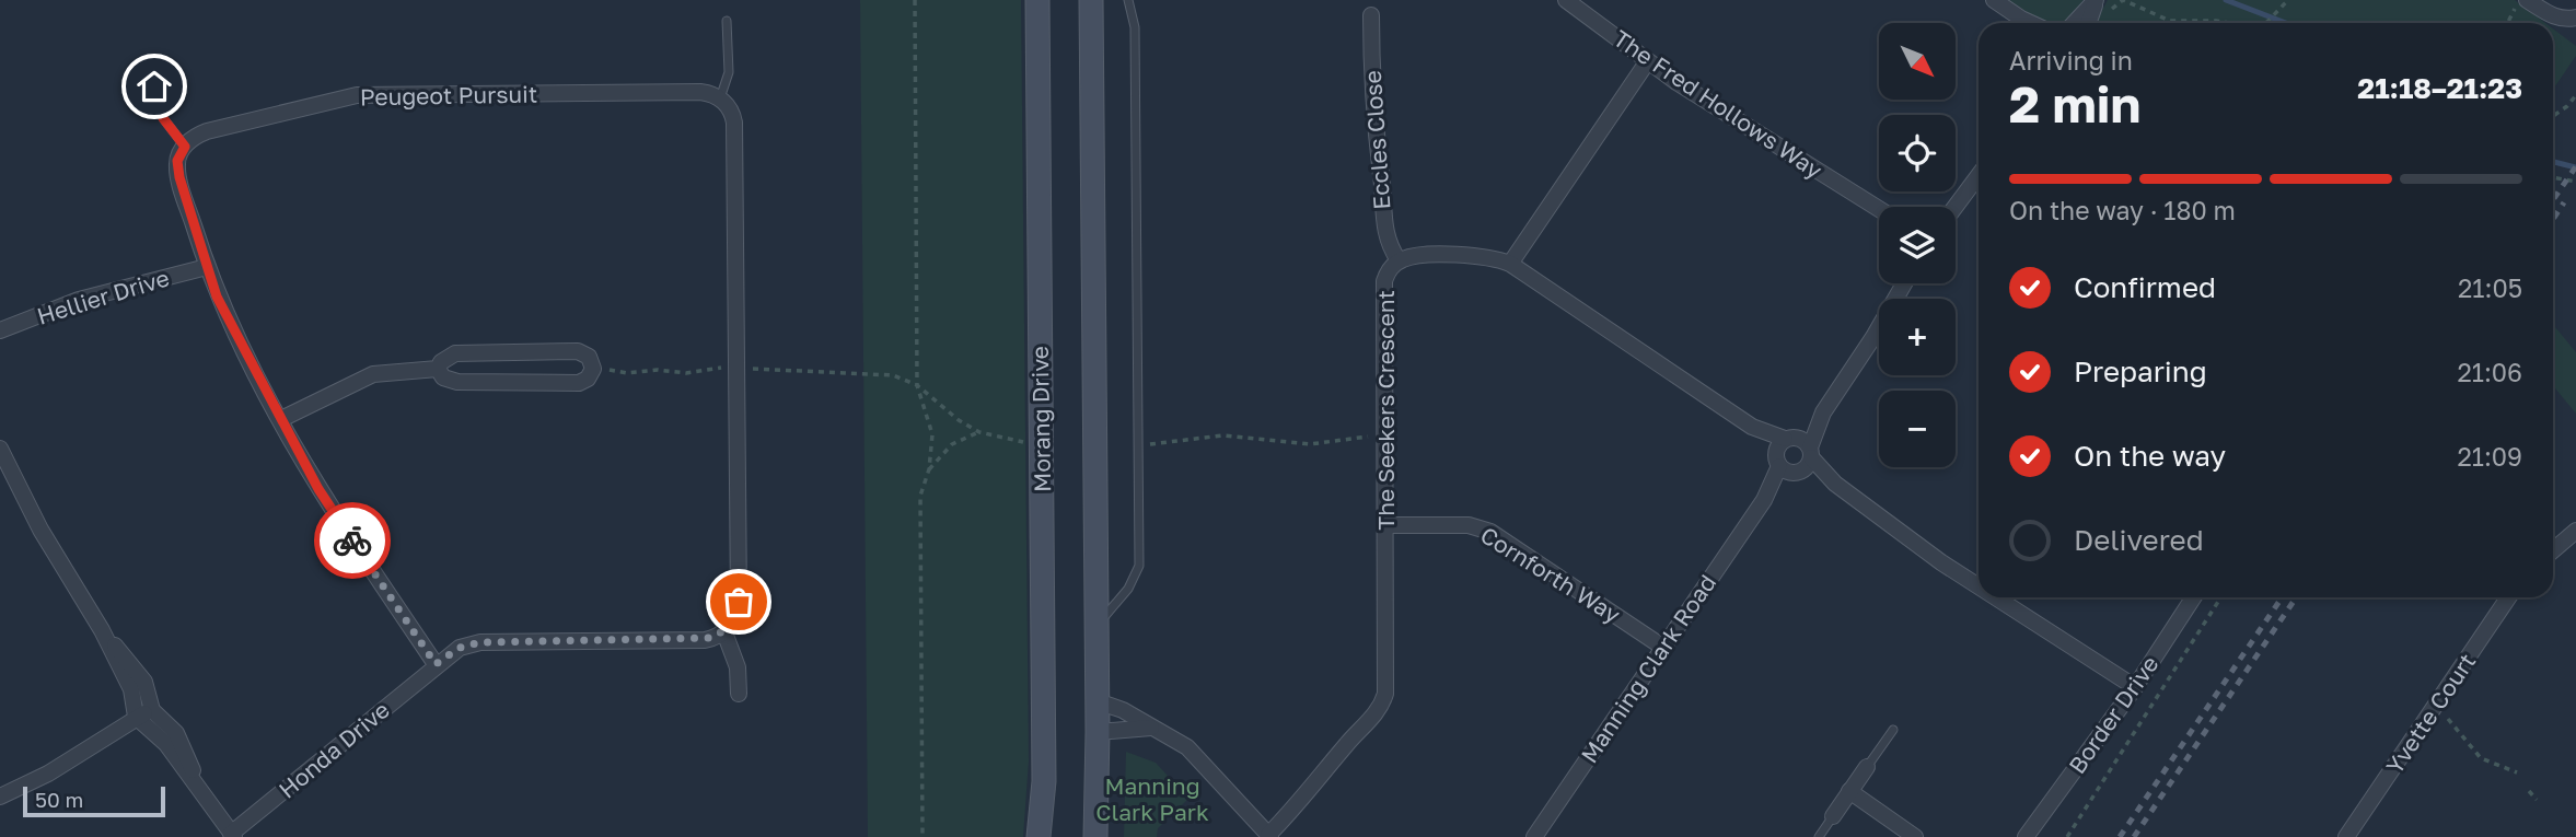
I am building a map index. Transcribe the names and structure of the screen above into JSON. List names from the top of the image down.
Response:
{
  "streets": {
    "main road": ["Morang Drive"],
    "street": [
      "Peugeot Pursuit",
      "The Fred Hollows Way",
      "Eccles Close",
      "Hellier Drive",
      "The Seekers Crescent",
      "Cornforth Way",
      "Manning Clark Road",
      "Yvette Court",
      "Border Drive",
      "Honda Drive"
    ]
  },
  "crossings": [
    ["Eccles Close", "The Seekers Crescent"],
    ["The Seekers Crescent", "Cornforth Way"],
    ["The Seekers Crescent", "Manning Clark Road"],
    ["The Seekers Crescent", "Border Drive"],
    ["Cornforth Way", "Manning Clark Road"]
  ],
  "parks": ["Manning Clark Park"],
  "scale_bar": "50 m",
  "north": "bottom right",
  "page": {
    "map_buttons": ["+", "−"],
    "heading": ["2 min", "Arriving in", "21:18–21:23"],
    "bar": "On the way · 180 m",
    "list": [
      ["Confirmed", "21:05"],
      ["Preparing", "21:06"],
      ["On the way", "21:09"],
      "Delivered"
    ],
    "scale": "50 m"
  }
}
